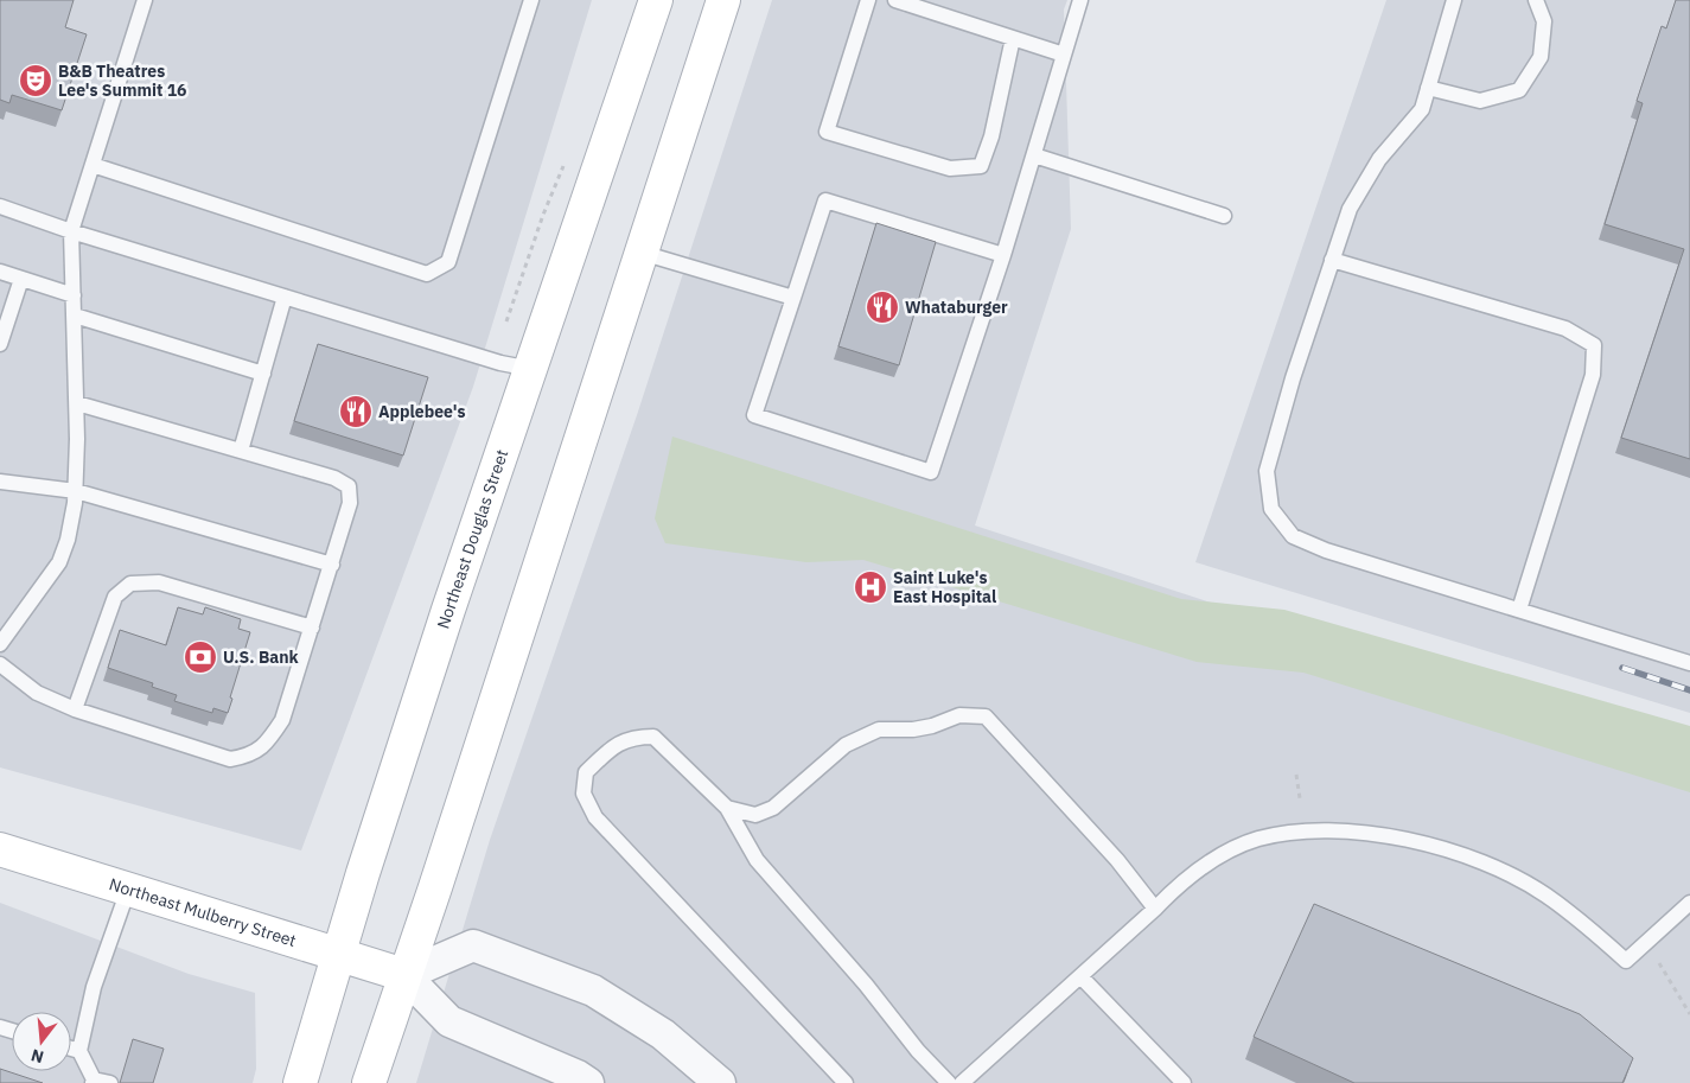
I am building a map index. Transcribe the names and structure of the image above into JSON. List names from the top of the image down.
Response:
{
  "streets": {
    "main road": ["Northeast Douglas Street", "Northeast Mulberry Street"]
  },
  "crossings": [
    ["Northeast Douglas Street", "Northeast Mulberry Street"]
  ],
  "places": {
    "theatre": ["B&B Theatres Lee's Summit 16"],
    "restaurant": ["Whataburger", "Applebee's"],
    "hospital": ["Saint Luke's East Hospital"],
    "bank": ["U.S. Bank"]
  },
  "north": "bottom"
}
